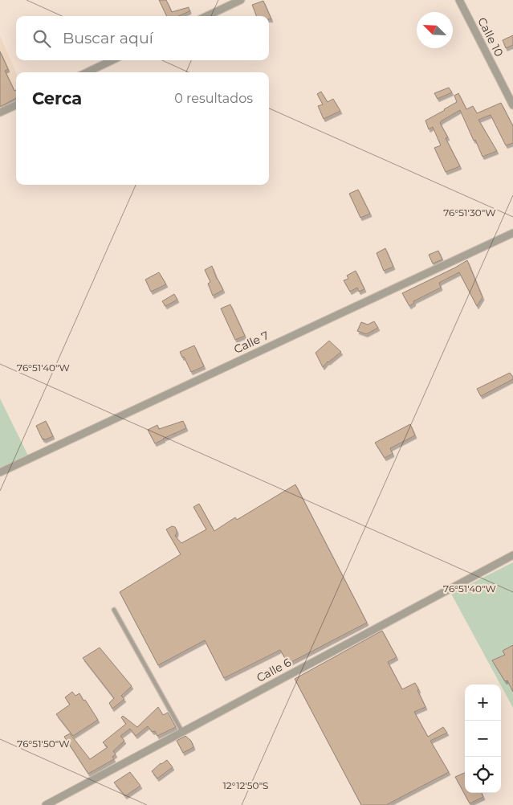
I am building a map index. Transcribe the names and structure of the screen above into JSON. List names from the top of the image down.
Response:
{
  "streets": {
    "street": ["Calle 10", "Calle 7", "Calle 6"]
  },
  "north": "top left",
  "page": {
    "search": "Buscar aquí",
    "heading": ["Cerca", "0 resultados"],
    "map_buttons": ["+", "−"]
  },
  "coordinates": [
    "76°51'30\"W",
    "76°51'40\"W",
    "76°51'50\"W",
    "12°12'50\"S"
  ]
}
